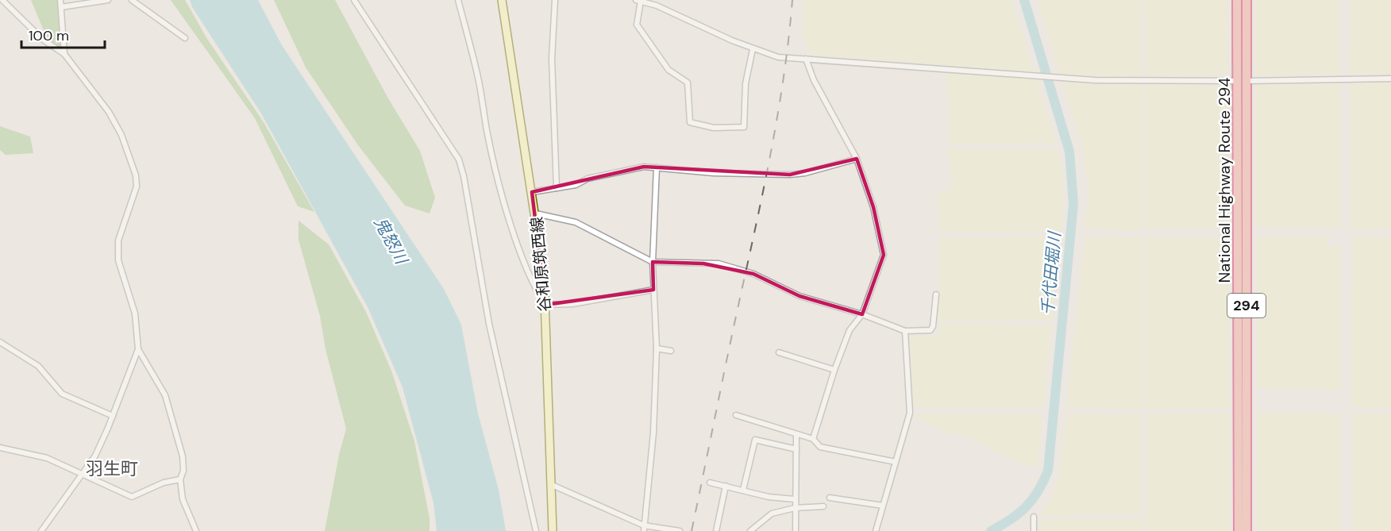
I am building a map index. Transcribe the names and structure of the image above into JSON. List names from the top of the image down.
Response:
{
  "streets": {
    "highway": ["National Highway Route 294", "294"],
    "main road": ["谷和原筑西線"]
  },
  "districts": ["羽生町"],
  "water": ["鬼怒川", "千代田堀川"],
  "scale_bar": "100 m"
}
